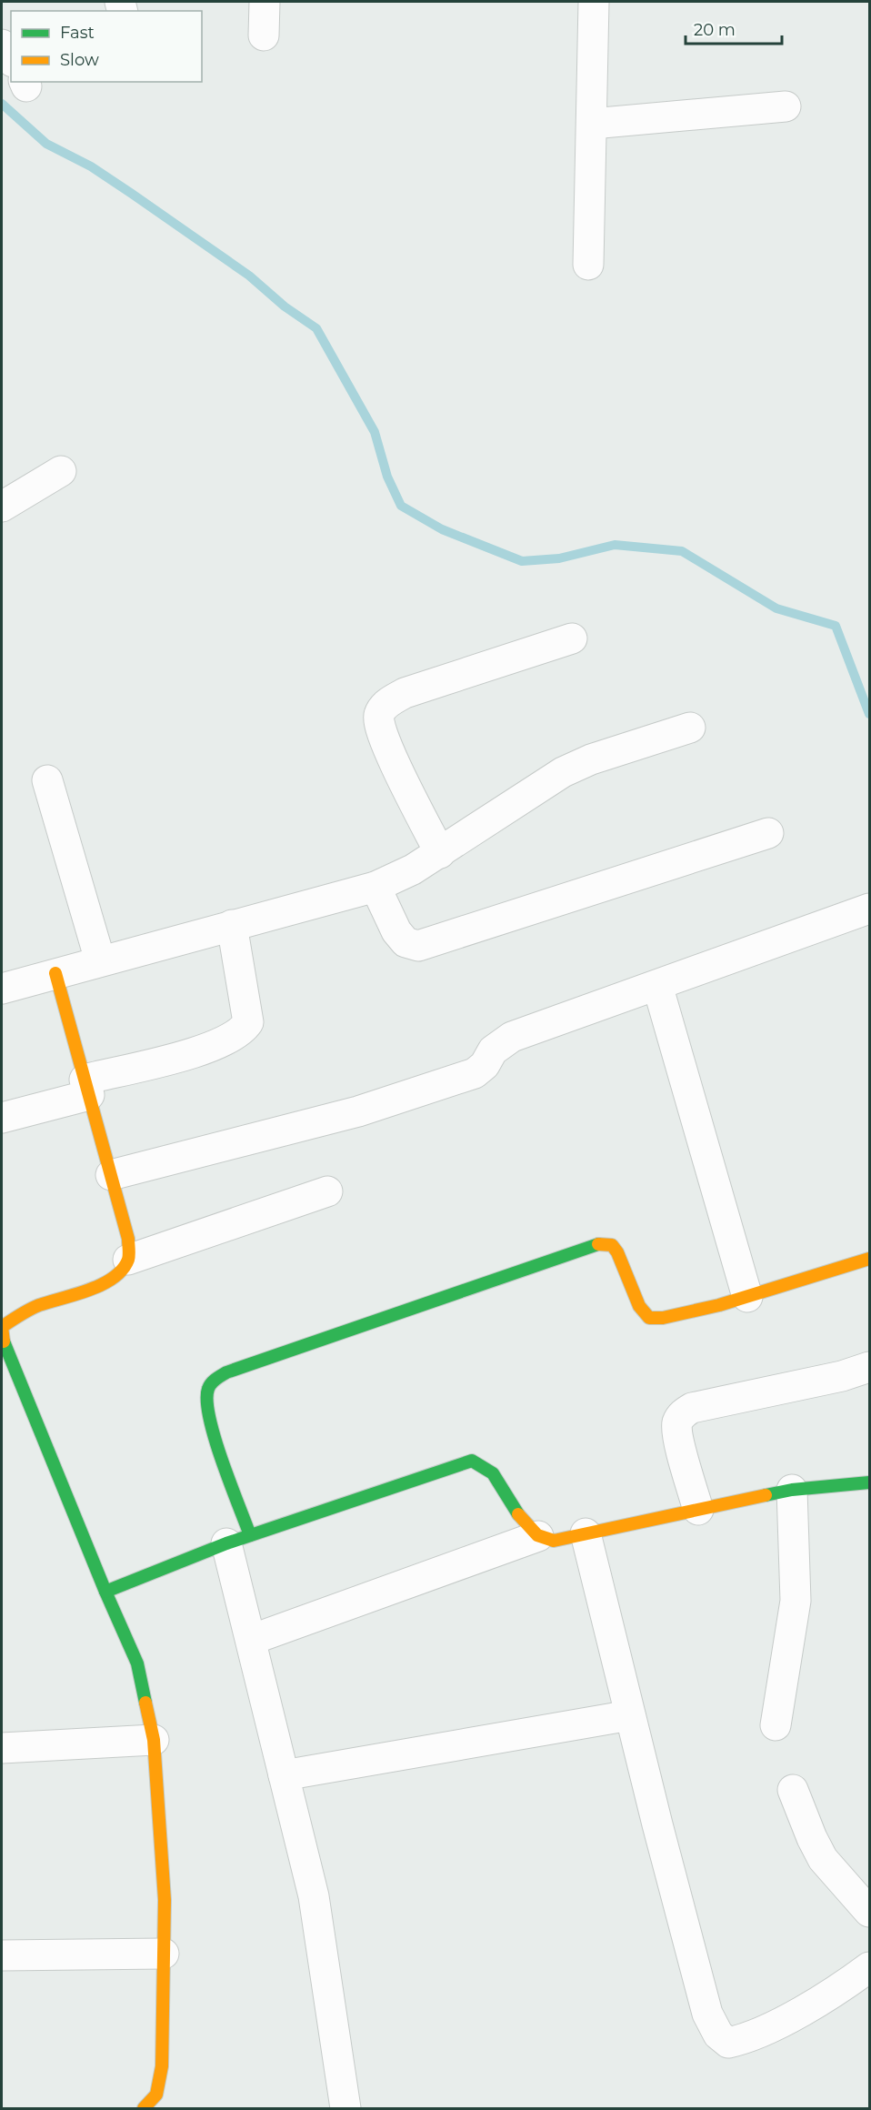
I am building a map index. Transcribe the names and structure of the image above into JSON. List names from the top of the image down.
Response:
{
  "legend": ["Fast", "Slow"],
  "scale_bar": "20 m"
}
